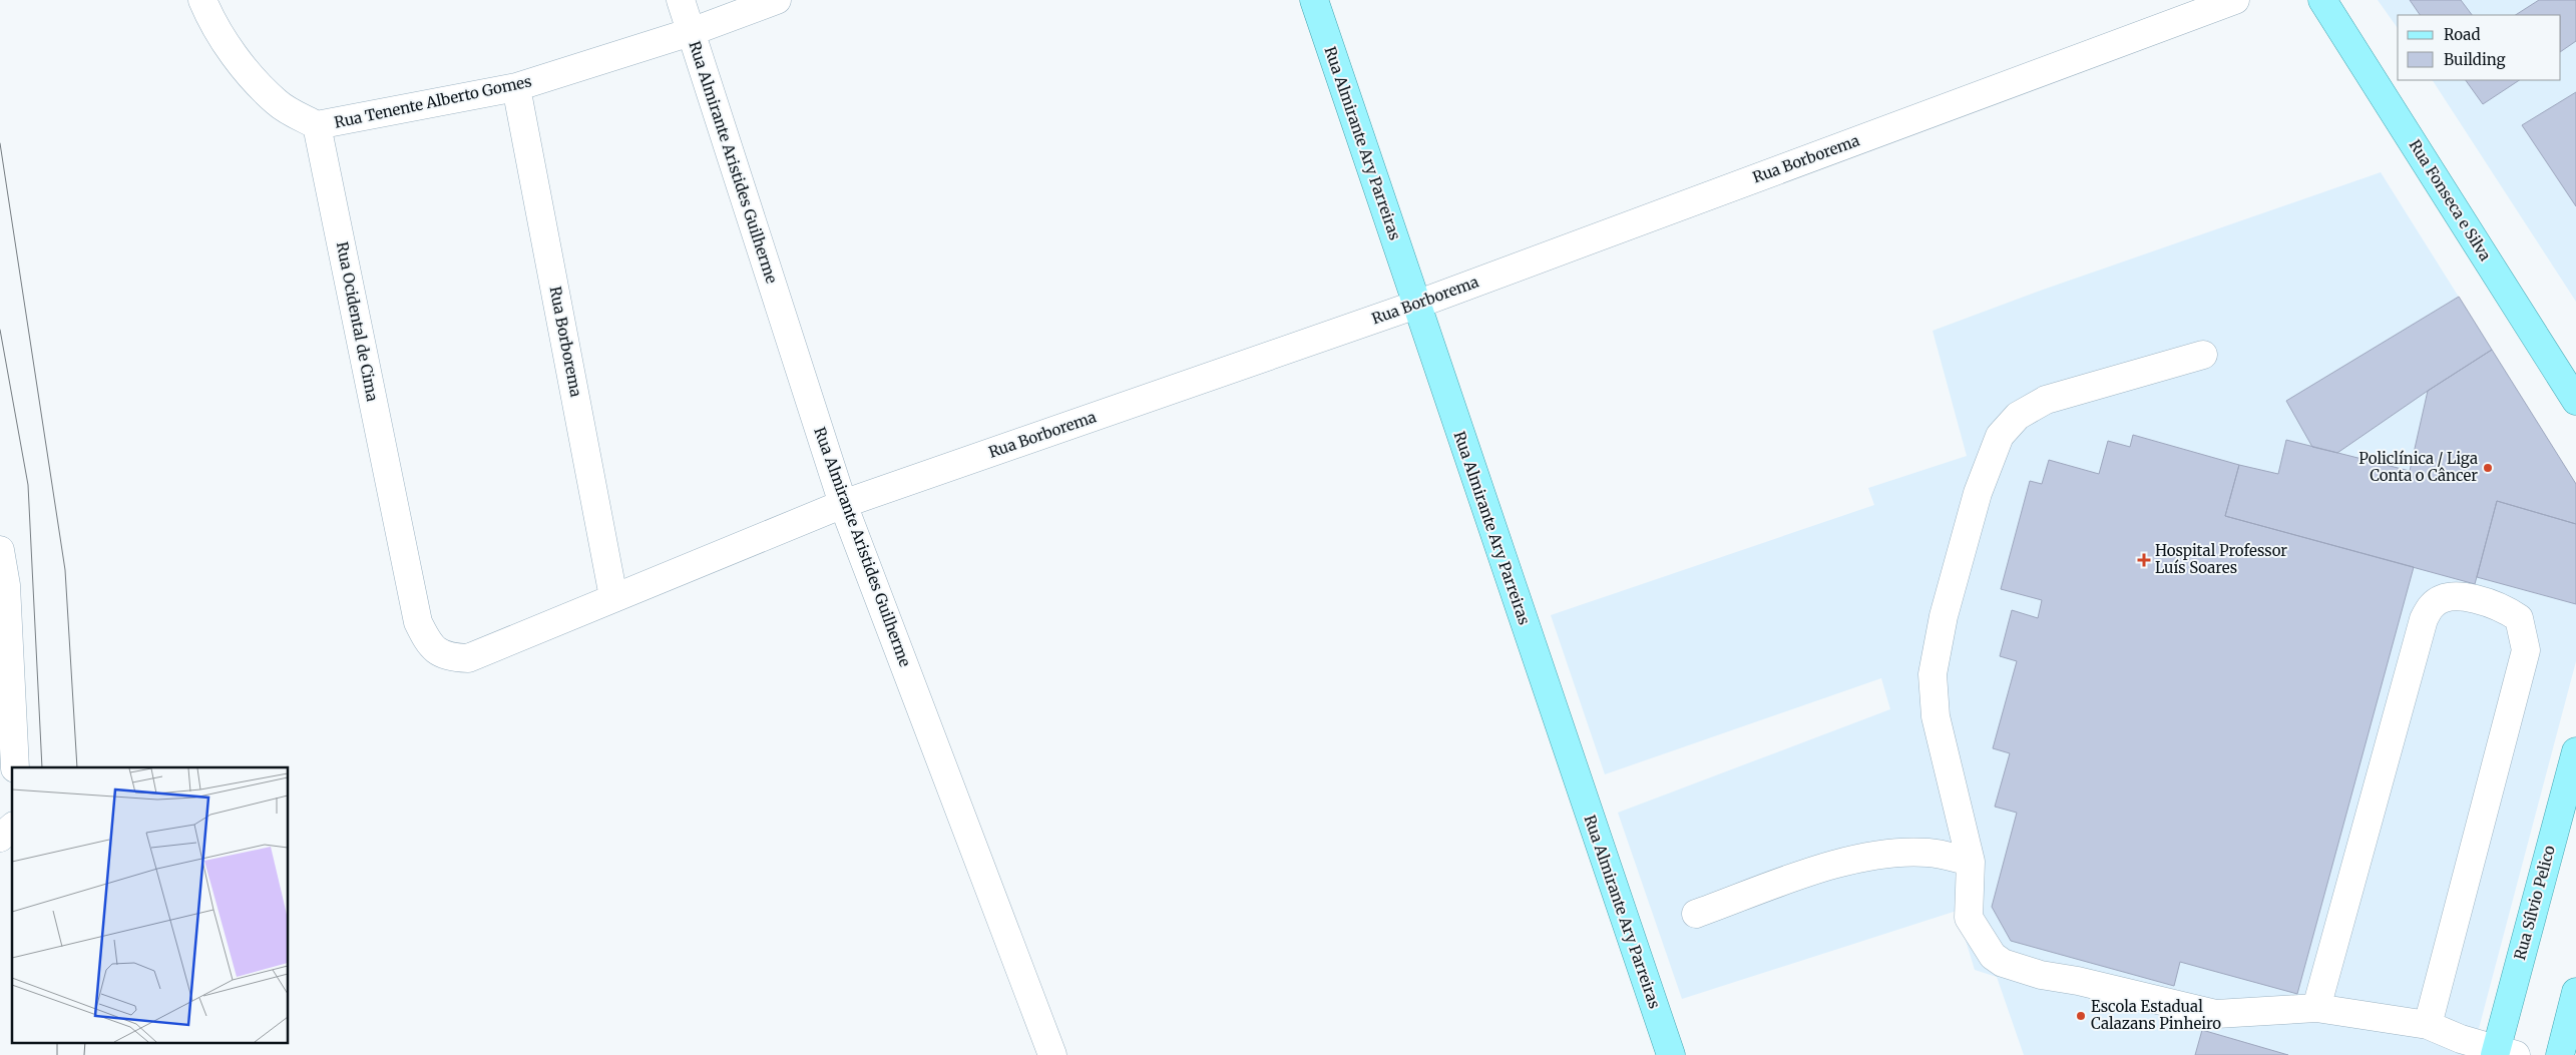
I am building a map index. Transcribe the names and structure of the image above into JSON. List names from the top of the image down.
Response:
{
  "streets": {
    "main road": ["Rua Almirante Ary Parreiras", "Rua Fonseca e Silva", "Rua Sílvio Pelico"],
    "street": [
      "Rua Tenente Alberto Gomes",
      "Rua Borborema",
      "Rua Almirante Aristides Guilherme",
      "Rua Ocidental de Cima"
    ]
  },
  "crossings": [
    ["Rua Tenente Alberto Gomes", "Rua Borborema"],
    ["Rua Tenente Alberto Gomes", "Rua Almirante Aristides Guilherme"],
    ["Rua Tenente Alberto Gomes", "Rua Ocidental de Cima"],
    ["Rua Almirante Ary Parreiras", "Rua Borborema"],
    ["Rua Borborema", "Rua Almirante Aristides Guilherme"],
    ["Rua Borborema", "Rua Ocidental de Cima"]
  ],
  "places": {
    "other": ["Policlínica / Liga Conta o Câncer", "Escola Estadual Calazans Pinheiro"],
    "health": ["Hospital Professor Luís Soares"]
  },
  "legend": ["Road", "Building"]
}
